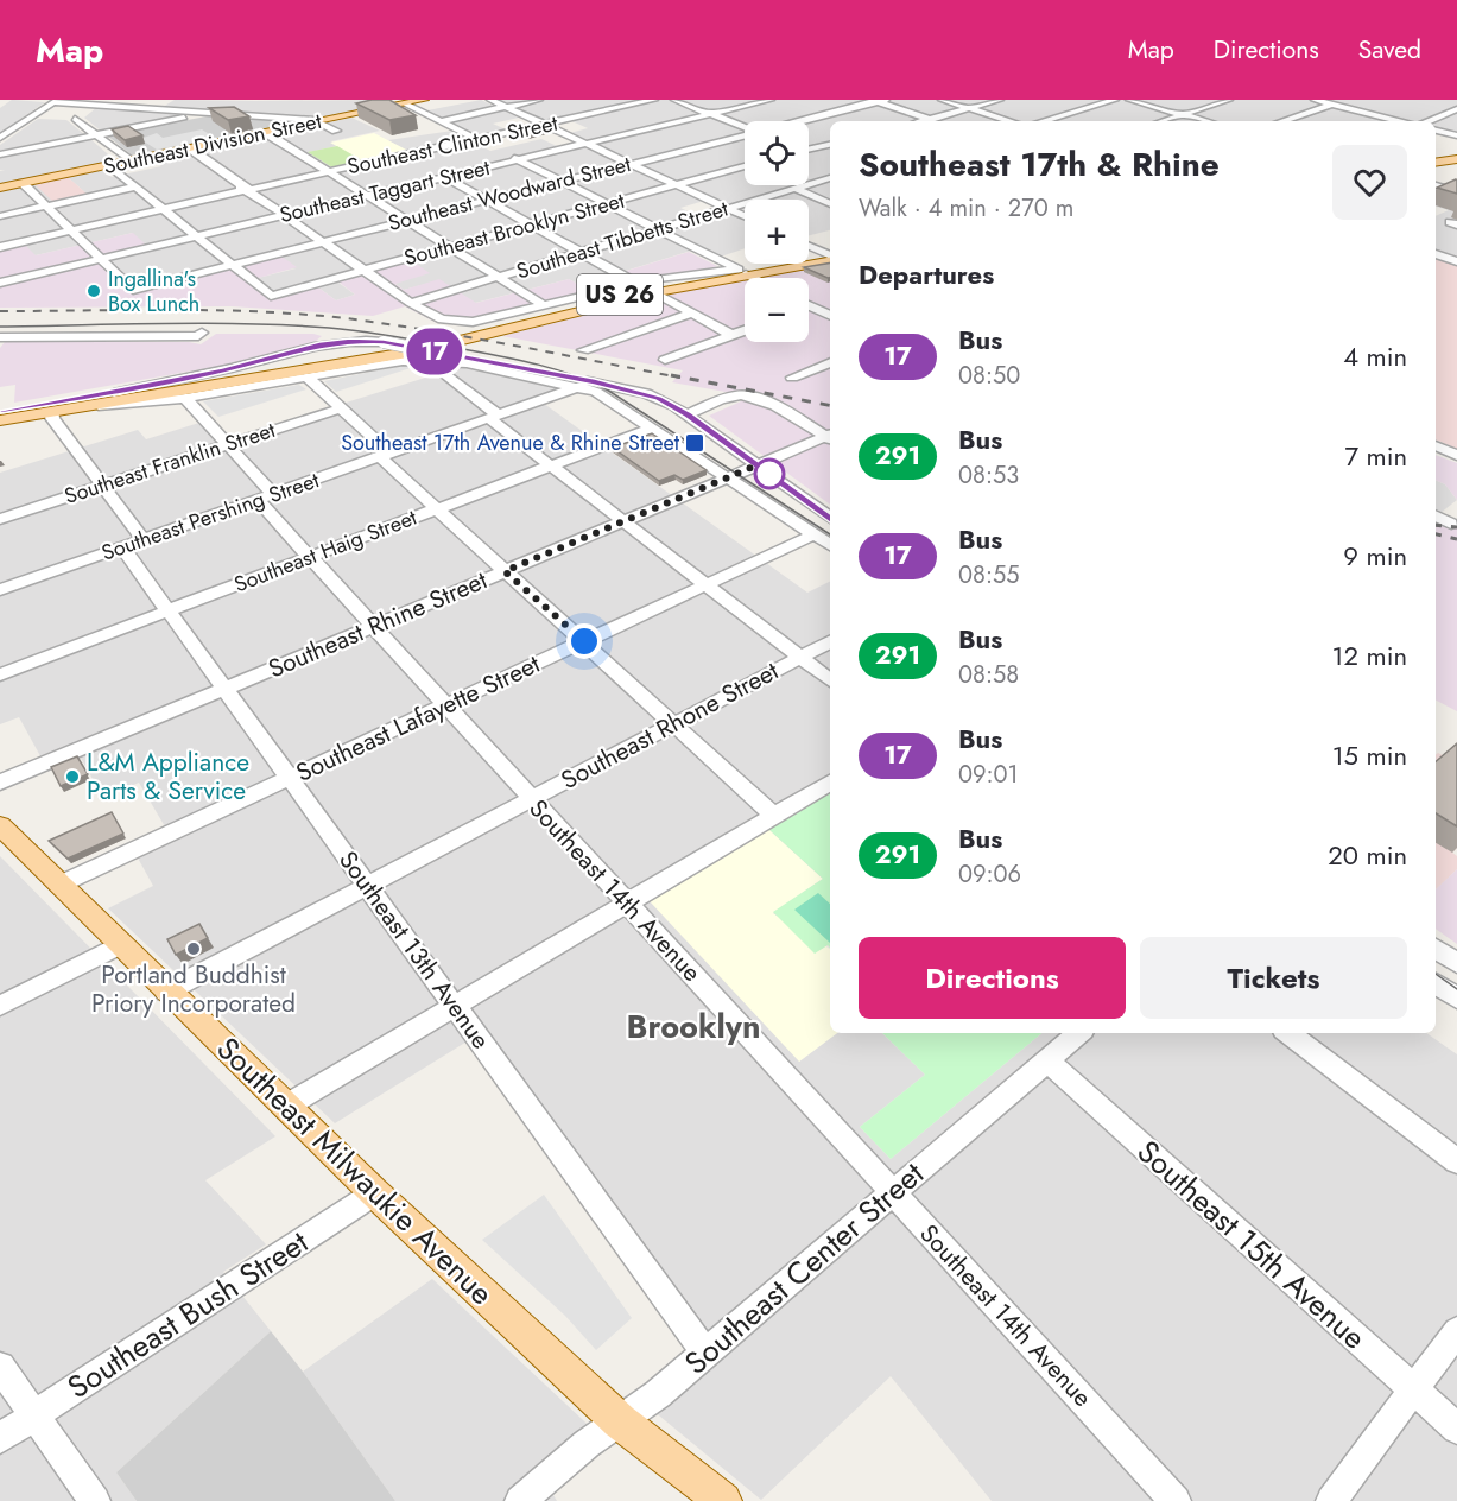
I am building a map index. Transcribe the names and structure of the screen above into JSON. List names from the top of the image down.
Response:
{
  "streets": {
    "main road": ["Southeast Division Street", "US 26", "Southeast Milwaukie Avenue"],
    "street": [
      "Southeast Clinton Street",
      "Southeast Taggart Street",
      "Southeast Woodward Street",
      "Southeast Brooklyn Street",
      "Southeast Tibbetts Street",
      "Southeast Franklin Street",
      "Southeast Pershing Street",
      "Southeast Haig Street",
      "Southeast Rhine Street",
      "Southeast Lafayette Street",
      "Southeast Rhone Street",
      "Southeast 14th Avenue",
      "Southeast 13th Avenue",
      "Southeast 15th Avenue",
      "Southeast Center Street",
      "Southeast Bush Street"
    ]
  },
  "crossings": [
    ["Southeast Taggart Street", "Southeast Woodward Street"],
    ["Southeast Woodward Street", "Southeast Brooklyn Street"],
    ["US 26", "Southeast 13th Avenue"],
    ["Southeast Franklin Street", "Southeast 14th Avenue"],
    ["Southeast Franklin Street", "Southeast 13th Avenue"],
    ["Southeast Pershing Street", "Southeast 14th Avenue"],
    ["Southeast Pershing Street", "Southeast 13th Avenue"],
    ["Southeast Haig Street", "Southeast 14th Avenue"],
    ["Southeast Haig Street", "Southeast 13th Avenue"],
    ["Southeast Rhine Street", "Southeast 14th Avenue"],
    ["Southeast Rhine Street", "Southeast 13th Avenue"],
    ["Southeast Lafayette Street", "Southeast 14th Avenue"],
    ["Southeast Lafayette Street", "Southeast 13th Avenue"],
    ["Southeast Lafayette Street", "Southeast Milwaukie Avenue"],
    ["Southeast Rhone Street", "Southeast 14th Avenue"],
    ["Southeast Rhone Street", "Southeast 13th Avenue"],
    ["Southeast Rhone Street", "Southeast Milwaukie Avenue"],
    ["Southeast 14th Avenue", "Southeast Center Street"],
    ["Southeast 13th Avenue", "Southeast Center Street"],
    ["Southeast Milwaukie Avenue", "Southeast Center Street"],
    ["Southeast Milwaukie Avenue", "Southeast Bush Street"],
    ["Southeast 15th Avenue", "Southeast Center Street"]
  ],
  "districts": ["Brooklyn"],
  "places": {
    "other": ["Ingallina's Box Lunch", "L&M Appliance Parts & Service", "Portland Buddhist Priory Incorporated"],
    "transit": ["Southeast 17th Avenue & Rhine Street"]
  },
  "lines": ["bus line 17"],
  "page": {
    "header": "Map",
    "nav": ["Map", "Directions", "Saved"],
    "on_map": "17",
    "map_buttons": ["+", "−"],
    "heading": [
      ["Southeast 17th & Rhine", "Walk · 4 min · 270 m"],
      "Departures"
    ],
    "list": [
      {
        "mark": "17",
        "name": "Bus",
        "note": "08:50",
        "value": "4 min"
      },
      {
        "mark": "291",
        "name": "Bus",
        "note": "08:53",
        "value": "7 min"
      },
      {
        "mark": "17",
        "name": "Bus",
        "note": "08:55",
        "value": "9 min"
      },
      {
        "mark": "291",
        "name": "Bus",
        "note": "08:58",
        "value": "12 min"
      },
      {
        "mark": "17",
        "name": "Bus",
        "note": "09:01",
        "value": "15 min"
      },
      {
        "mark": "291",
        "name": "Bus",
        "note": "09:06",
        "value": "20 min"
      }
    ],
    "buttons": ["Directions", "Tickets"]
  }
}
